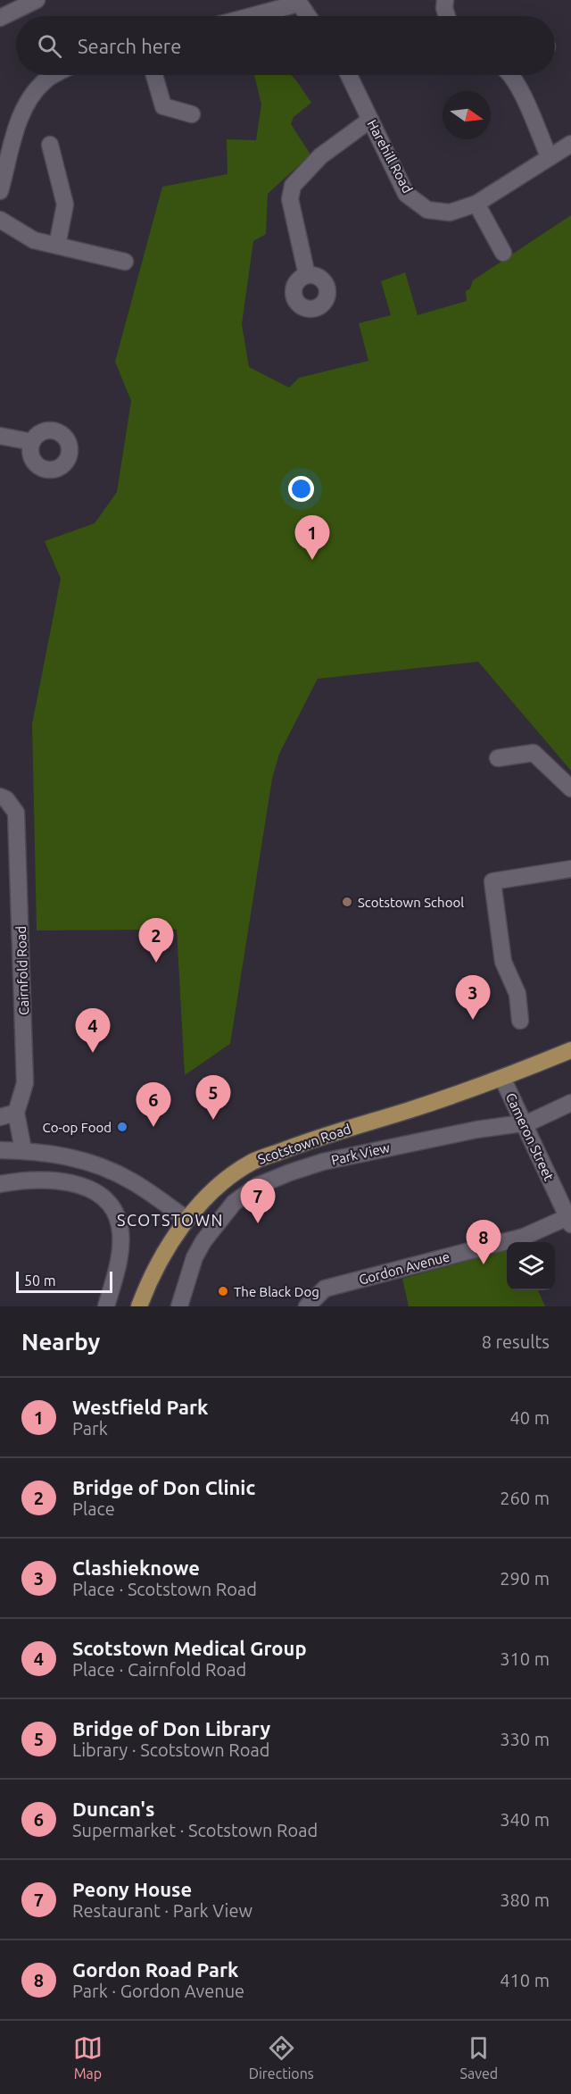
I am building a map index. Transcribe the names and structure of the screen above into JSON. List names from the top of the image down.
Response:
{
  "streets": {
    "main road": ["Scotstown Road"],
    "street": [
      "Harehill Road",
      "Cairnfold Road",
      "Cameron Street",
      "Park View",
      "Gordon Avenue"
    ]
  },
  "crossings": [
    ["Cameron Street", "Scotstown Road"],
    ["Cameron Street", "Park View"],
    ["Cameron Street", "Gordon Avenue"]
  ],
  "districts": ["SCOTSTOWN"],
  "places": ["Scotstown School", "Co-op Food", "The Black Dog"],
  "scale_bar": "50 m",
  "north": "right",
  "page": {
    "search": "Search here",
    "pins": [
      "1",
      "2",
      "3",
      "4",
      "5",
      "6",
      "7",
      "8"
    ],
    "scale": "50 m",
    "heading": ["Nearby", "8 results"],
    "list": [
      {
        "mark": "1",
        "name": "Westfield Park",
        "note": "Park",
        "value": "40 m"
      },
      {
        "mark": "2",
        "name": "Bridge of Don Clinic",
        "note": "Place",
        "value": "260 m"
      },
      {
        "mark": "3",
        "name": "Clashieknowe",
        "note": "Place · Scotstown Road",
        "value": "290 m"
      },
      {
        "mark": "4",
        "name": "Scotstown Medical Group",
        "note": "Place · Cairnfold Road",
        "value": "310 m"
      },
      {
        "mark": "5",
        "name": "Bridge of Don Library",
        "note": "Library · Scotstown Road",
        "value": "330 m"
      },
      {
        "mark": "6",
        "name": "Duncan's",
        "note": "Supermarket · Scotstown Road",
        "value": "340 m"
      },
      {
        "mark": "7",
        "name": "Peony House",
        "note": "Restaurant · Park View",
        "value": "380 m"
      },
      {
        "mark": "8",
        "name": "Gordon Road Park",
        "note": "Park · Gordon Avenue",
        "value": "410 m"
      }
    ],
    "nav": ["Map", "Directions", "Saved"]
  }
}
